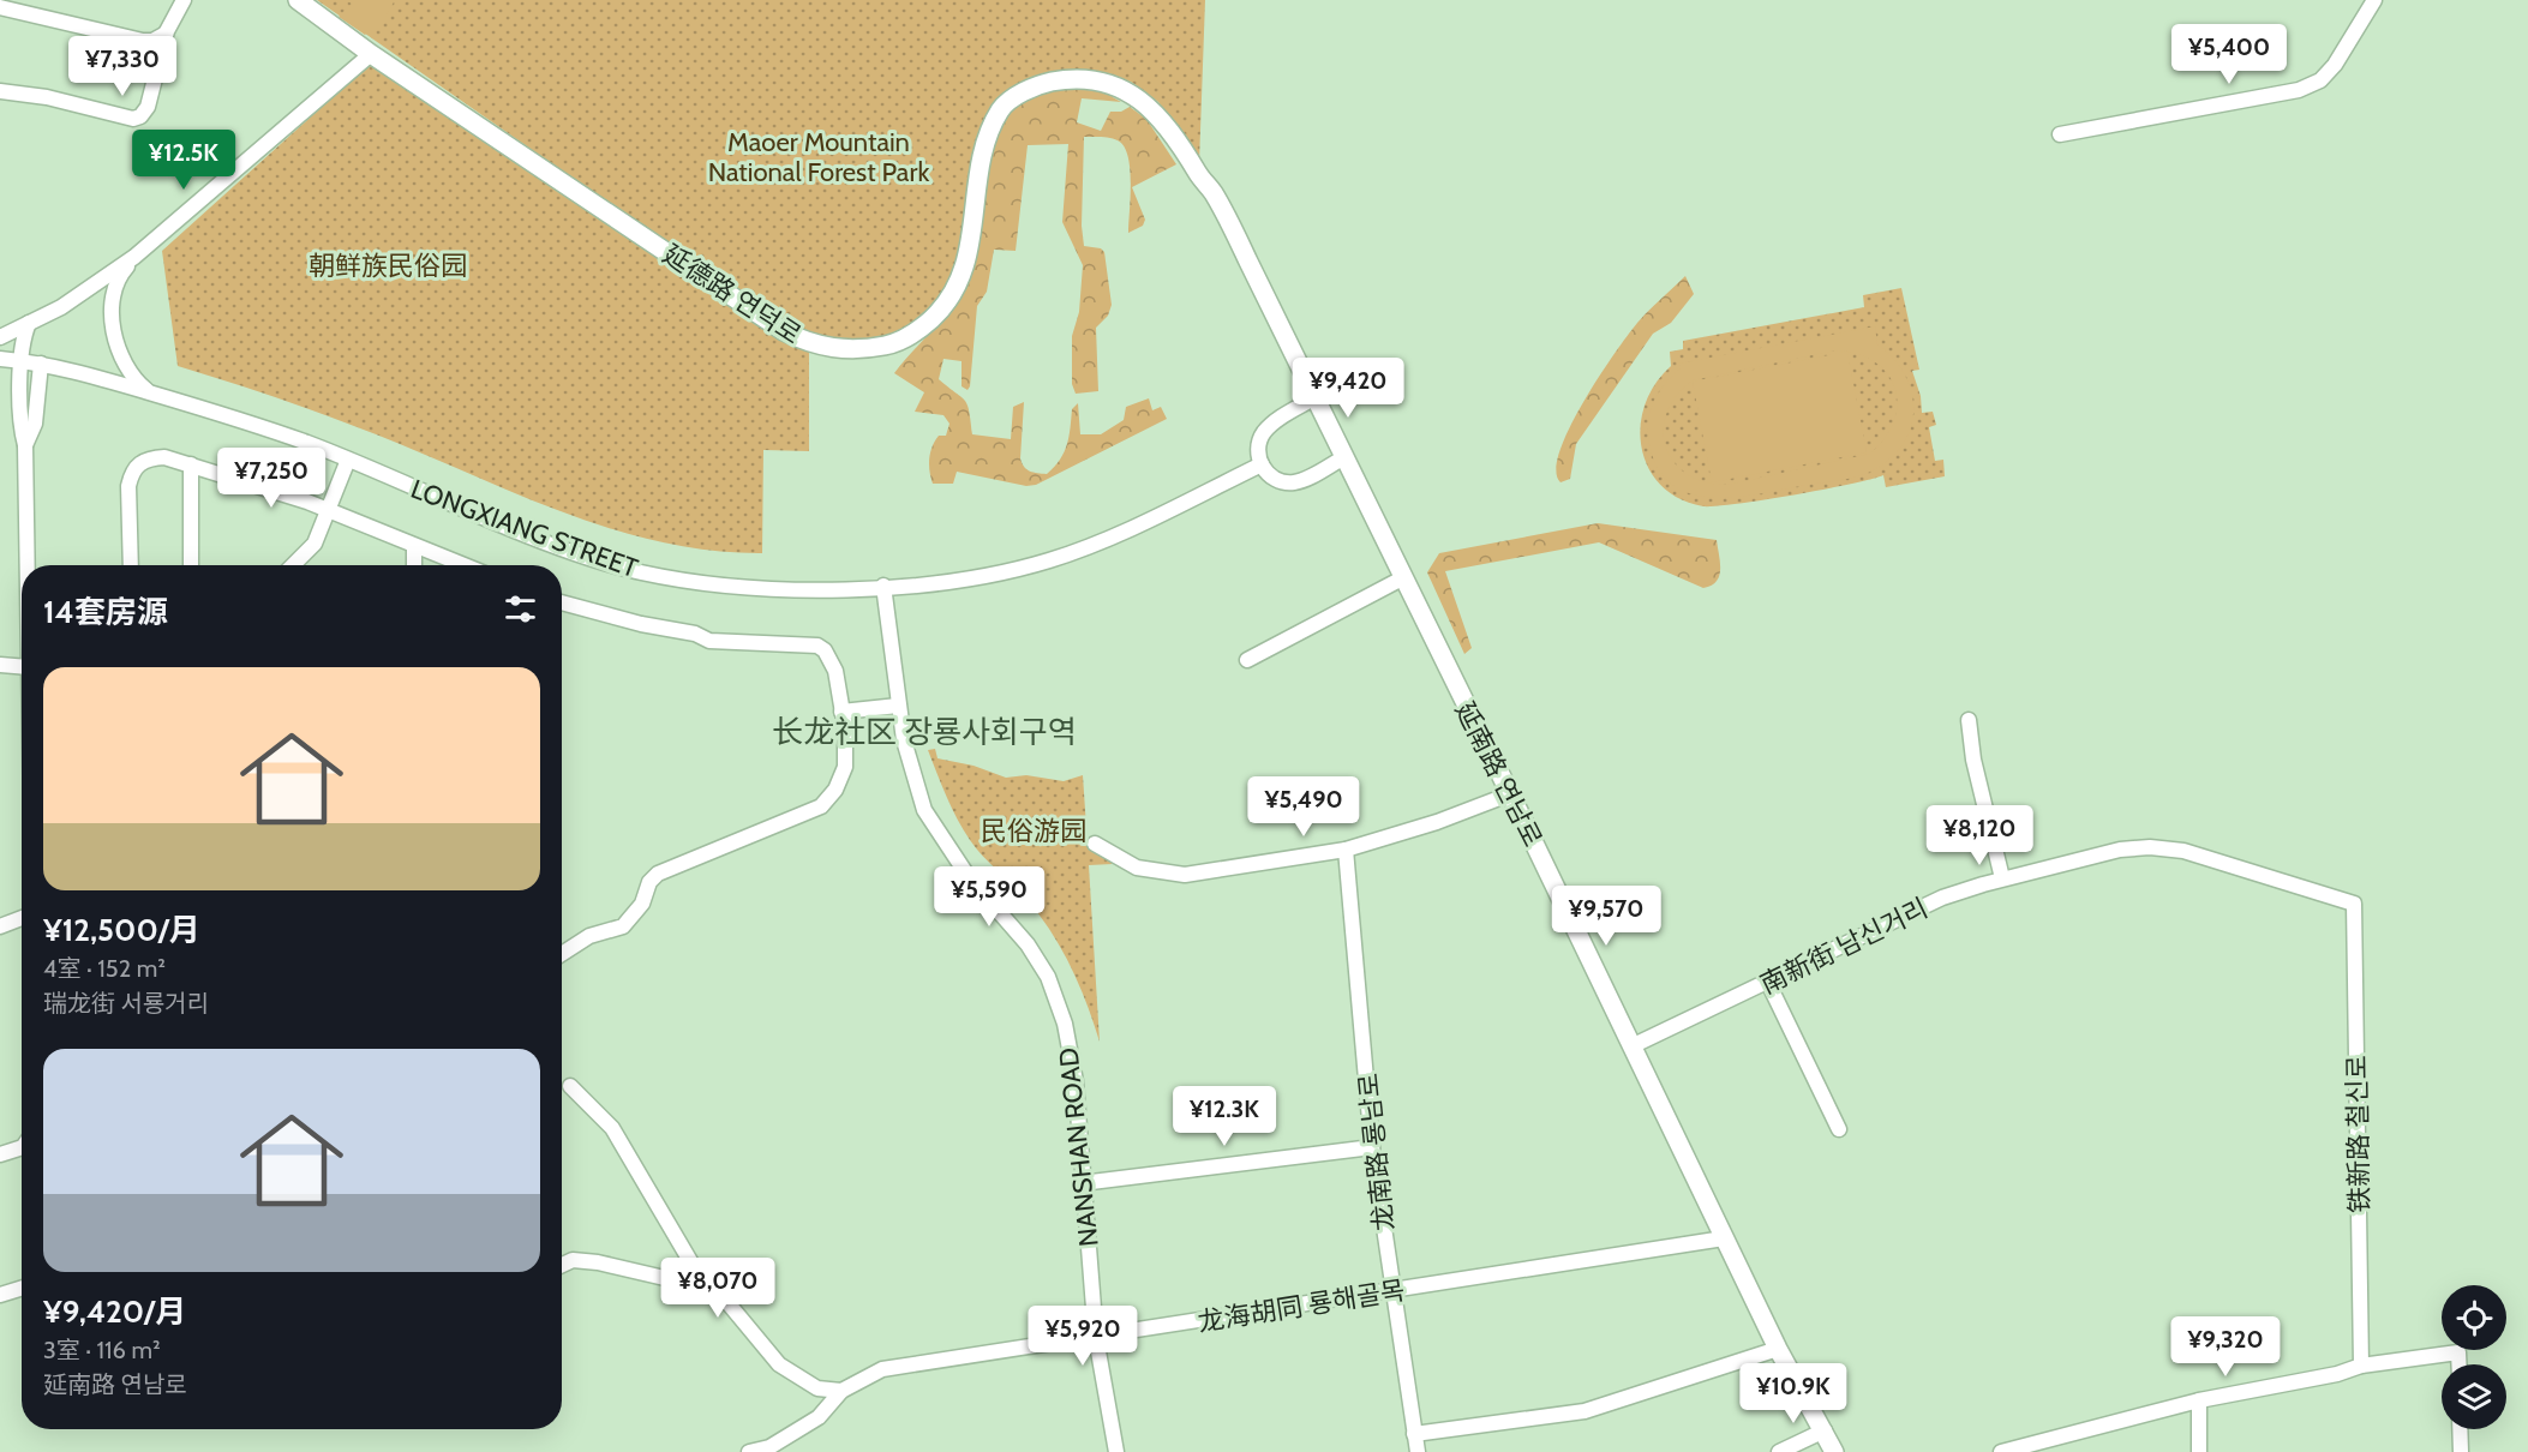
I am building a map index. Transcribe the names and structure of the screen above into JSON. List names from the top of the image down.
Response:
{
  "streets": {
    "main road": ["延德路 연덕로", "延南路 연남로"],
    "street": [
      "LONGXIANG STREET",
      "南新街 남신거리",
      "铁新路 철신로",
      "NANSHAN ROAD",
      "龙南路 룡남로",
      "龙海胡同 룡해골목"
    ]
  },
  "crossings": [
    ["延德路 연덕로", "延南路 연남로"],
    ["LONGXIANG STREET", "NANSHAN ROAD"],
    ["延南路 연남로", "南新街 남신거리"],
    ["延南路 연남로", "龙海胡同 룡해골목"],
    ["南新街 남신거리", "铁新路 철신로"],
    ["NANSHAN ROAD", "龙海胡同 룡해골목"],
    ["龙南路 룡남로", "龙海胡同 룡해골목"]
  ],
  "districts": ["长龙社区 장룡사회구역"],
  "parks": ["Maoer Mountain National Forest Park", "朝鲜族民俗园", "民俗游园"],
  "page": {
    "price": [
      "¥5,400",
      "¥7,330",
      "¥12.5K",
      "¥9,420",
      "¥7,250",
      "¥5,490",
      "¥8,120",
      "¥5,590",
      "¥9,570",
      "¥12.3K",
      "¥8,070",
      "¥5,920",
      "¥9,320",
      "¥10.9K"
    ],
    "heading": "14套房源",
    "list": [
      {
        "name": "¥12,500/月",
        "note": "4室 · 152 m² · 瑞龙街 서룡거리"
      },
      {
        "name": "¥9,420/月",
        "note": "3室 · 116 m² · 延南路 연남로"
      }
    ]
  }
}
